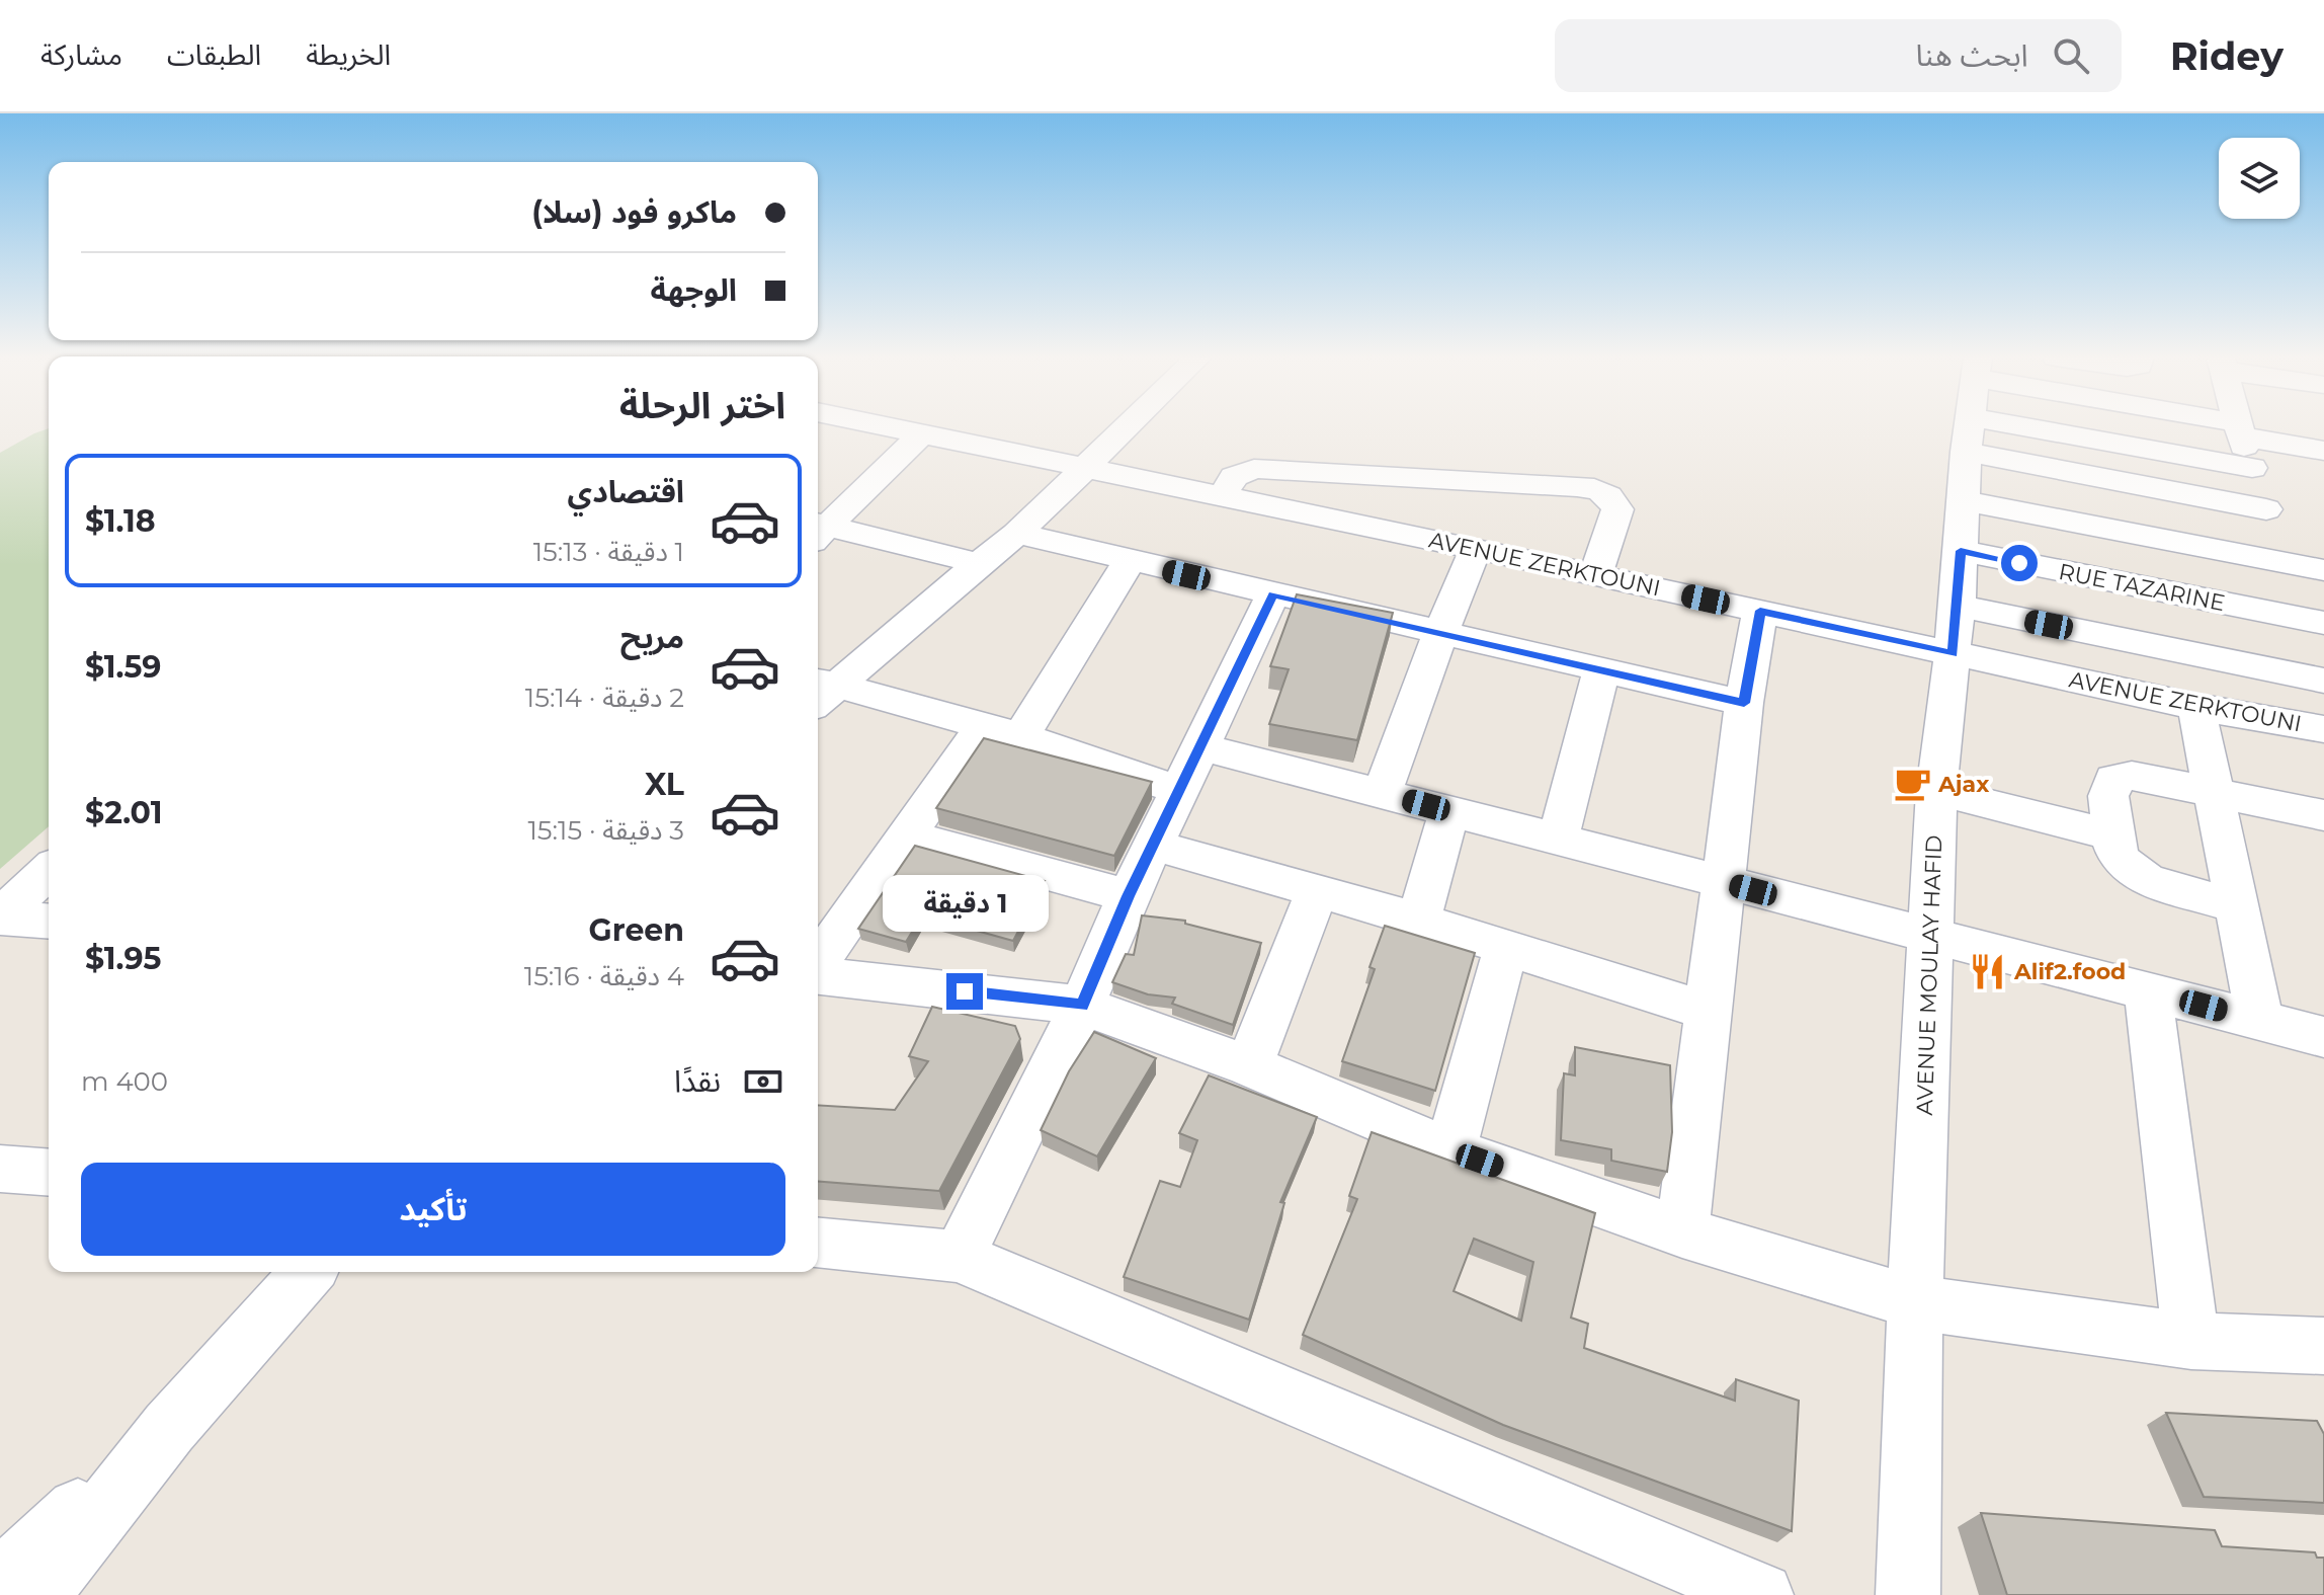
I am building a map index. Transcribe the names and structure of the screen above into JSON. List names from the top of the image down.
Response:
{
  "streets": {
    "street": ["AVENUE ZERKTOUNI", "RUE TAZARINE", "AVENUE MOULAY HAFID"]
  },
  "crossings": [
    ["AVENUE ZERKTOUNI", "AVENUE MOULAY HAFID"],
    ["RUE TAZARINE", "AVENUE MOULAY HAFID"]
  ],
  "places": {
    "cafe": ["Ajax"],
    "restaurant": ["Alif2.food"]
  },
  "page": {
    "header": "Ridey",
    "search": "ابحث هنا",
    "nav": ["الخريطة", "الطبقات", "مشاركة"],
    "banner": ["ماكرو فود (سلا)", "الوجهة"],
    "heading": "اختر الرحلة",
    "list": [
      {
        "name": "اقتصادي",
        "note": "1 دقيقة · 15:13",
        "value": "$1.18"
      },
      {
        "name": "مريح",
        "note": "2 دقيقة · 15:14",
        "value": "$1.59"
      },
      {
        "name": "XL",
        "note": "3 دقيقة · 15:15",
        "value": "$2.01"
      },
      {
        "name": "Green",
        "note": "4 دقيقة · 15:16",
        "value": "$1.95"
      }
    ],
    "bubble": "1 دقيقة",
    "pay": ["نقدًا", "400 m"],
    "buttons": "تأكيد"
  }
}
